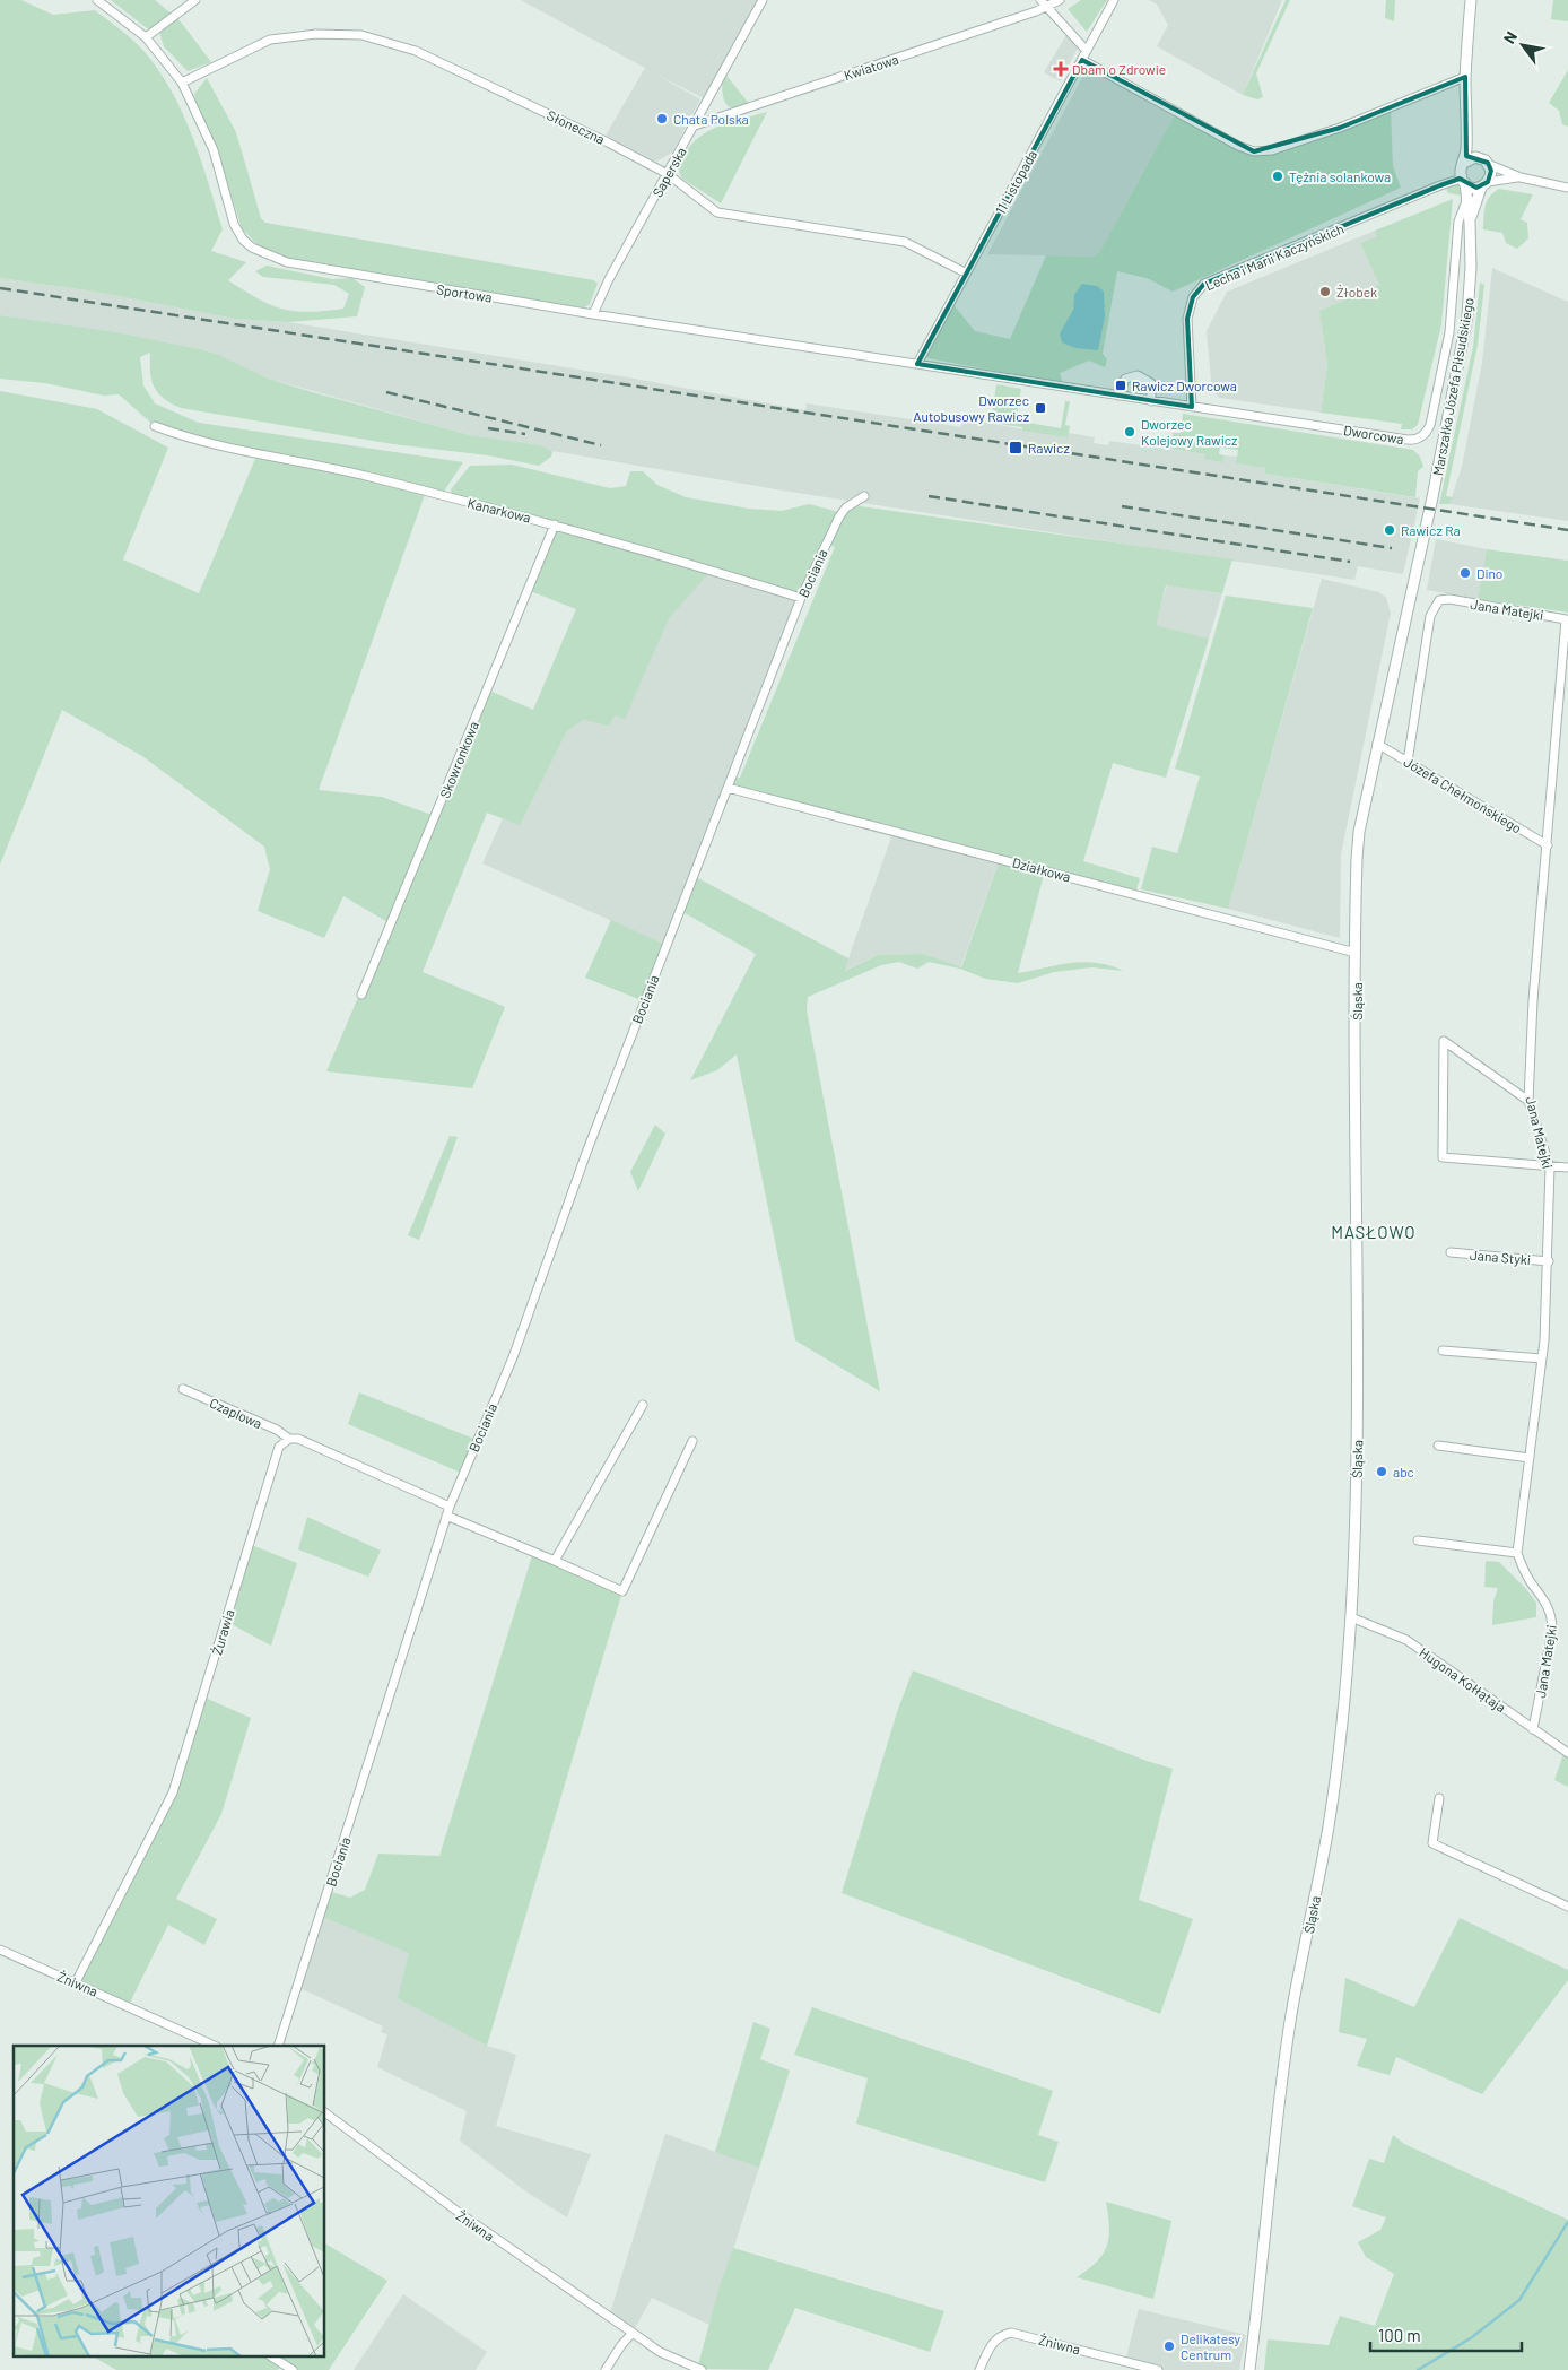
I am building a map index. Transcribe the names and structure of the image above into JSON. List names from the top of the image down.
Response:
{
  "streets": {
    "street": [
      "Kwiatowa",
      "Słoneczna",
      "Saperska",
      "11 Listopada",
      "Lecha i Marii Kaczyńskich",
      "Sportowa",
      "Marszałka Józefa Piłsudskiego",
      "Dworcowa",
      "Kanarkowa",
      "Bociania",
      "Jana Matejki",
      "Skowronkowa",
      "Józefa Chełmońskiego",
      "Działkowa",
      "Śląska",
      "Jana Styki",
      "Czaplowa",
      "Żurawia",
      "Hugona Kołłątaja",
      "Żniwna"
    ]
  },
  "crossings": [
    ["Kwiatowa", "Saperska"],
    ["Słoneczna", "Saperska"],
    ["Słoneczna", "11 Listopada"],
    ["Słoneczna", "Sportowa"],
    ["Saperska", "Sportowa"],
    ["11 Listopada", "Sportowa"],
    ["11 Listopada", "Dworcowa"],
    ["Lecha i Marii Kaczyńskich", "Marszałka Józefa Piłsudskiego"],
    ["Lecha i Marii Kaczyńskich", "Dworcowa"],
    ["Sportowa", "Dworcowa"],
    ["Marszałka Józefa Piłsudskiego", "Dworcowa"],
    ["Marszałka Józefa Piłsudskiego", "Śląska"],
    ["Kanarkowa", "Bociania"],
    ["Kanarkowa", "Skowronkowa"],
    ["Bociania", "Działkowa"],
    ["Jana Matejki", "Józefa Chełmońskiego"],
    ["Jana Matejki", "Jana Styki"],
    ["Jana Matejki", "Hugona Kołłątaja"],
    ["Józefa Chełmońskiego", "Śląska"],
    ["Działkowa", "Śląska"],
    ["Śląska", "Hugona Kołłątaja"],
    ["Czaplowa", "Żurawia"],
    ["Żurawia", "Żniwna"]
  ],
  "districts": ["MASŁOWO"],
  "places": {
    "health": ["Dbam o Zdrowie"],
    "other": [
      "Chata Polska",
      "Tężnia solankowa",
      "Żłobek",
      "Dworzec Kolejowy Rawicz",
      "Rawicz Ra",
      "Dino",
      "abc",
      "Delikatesy Centrum"
    ],
    "transit": ["Rawicz Dworcowa", "Dworzec Autobusowy Rawicz", "Rawicz"]
  },
  "scale_bar": "100 m",
  "north": "top left"
}
